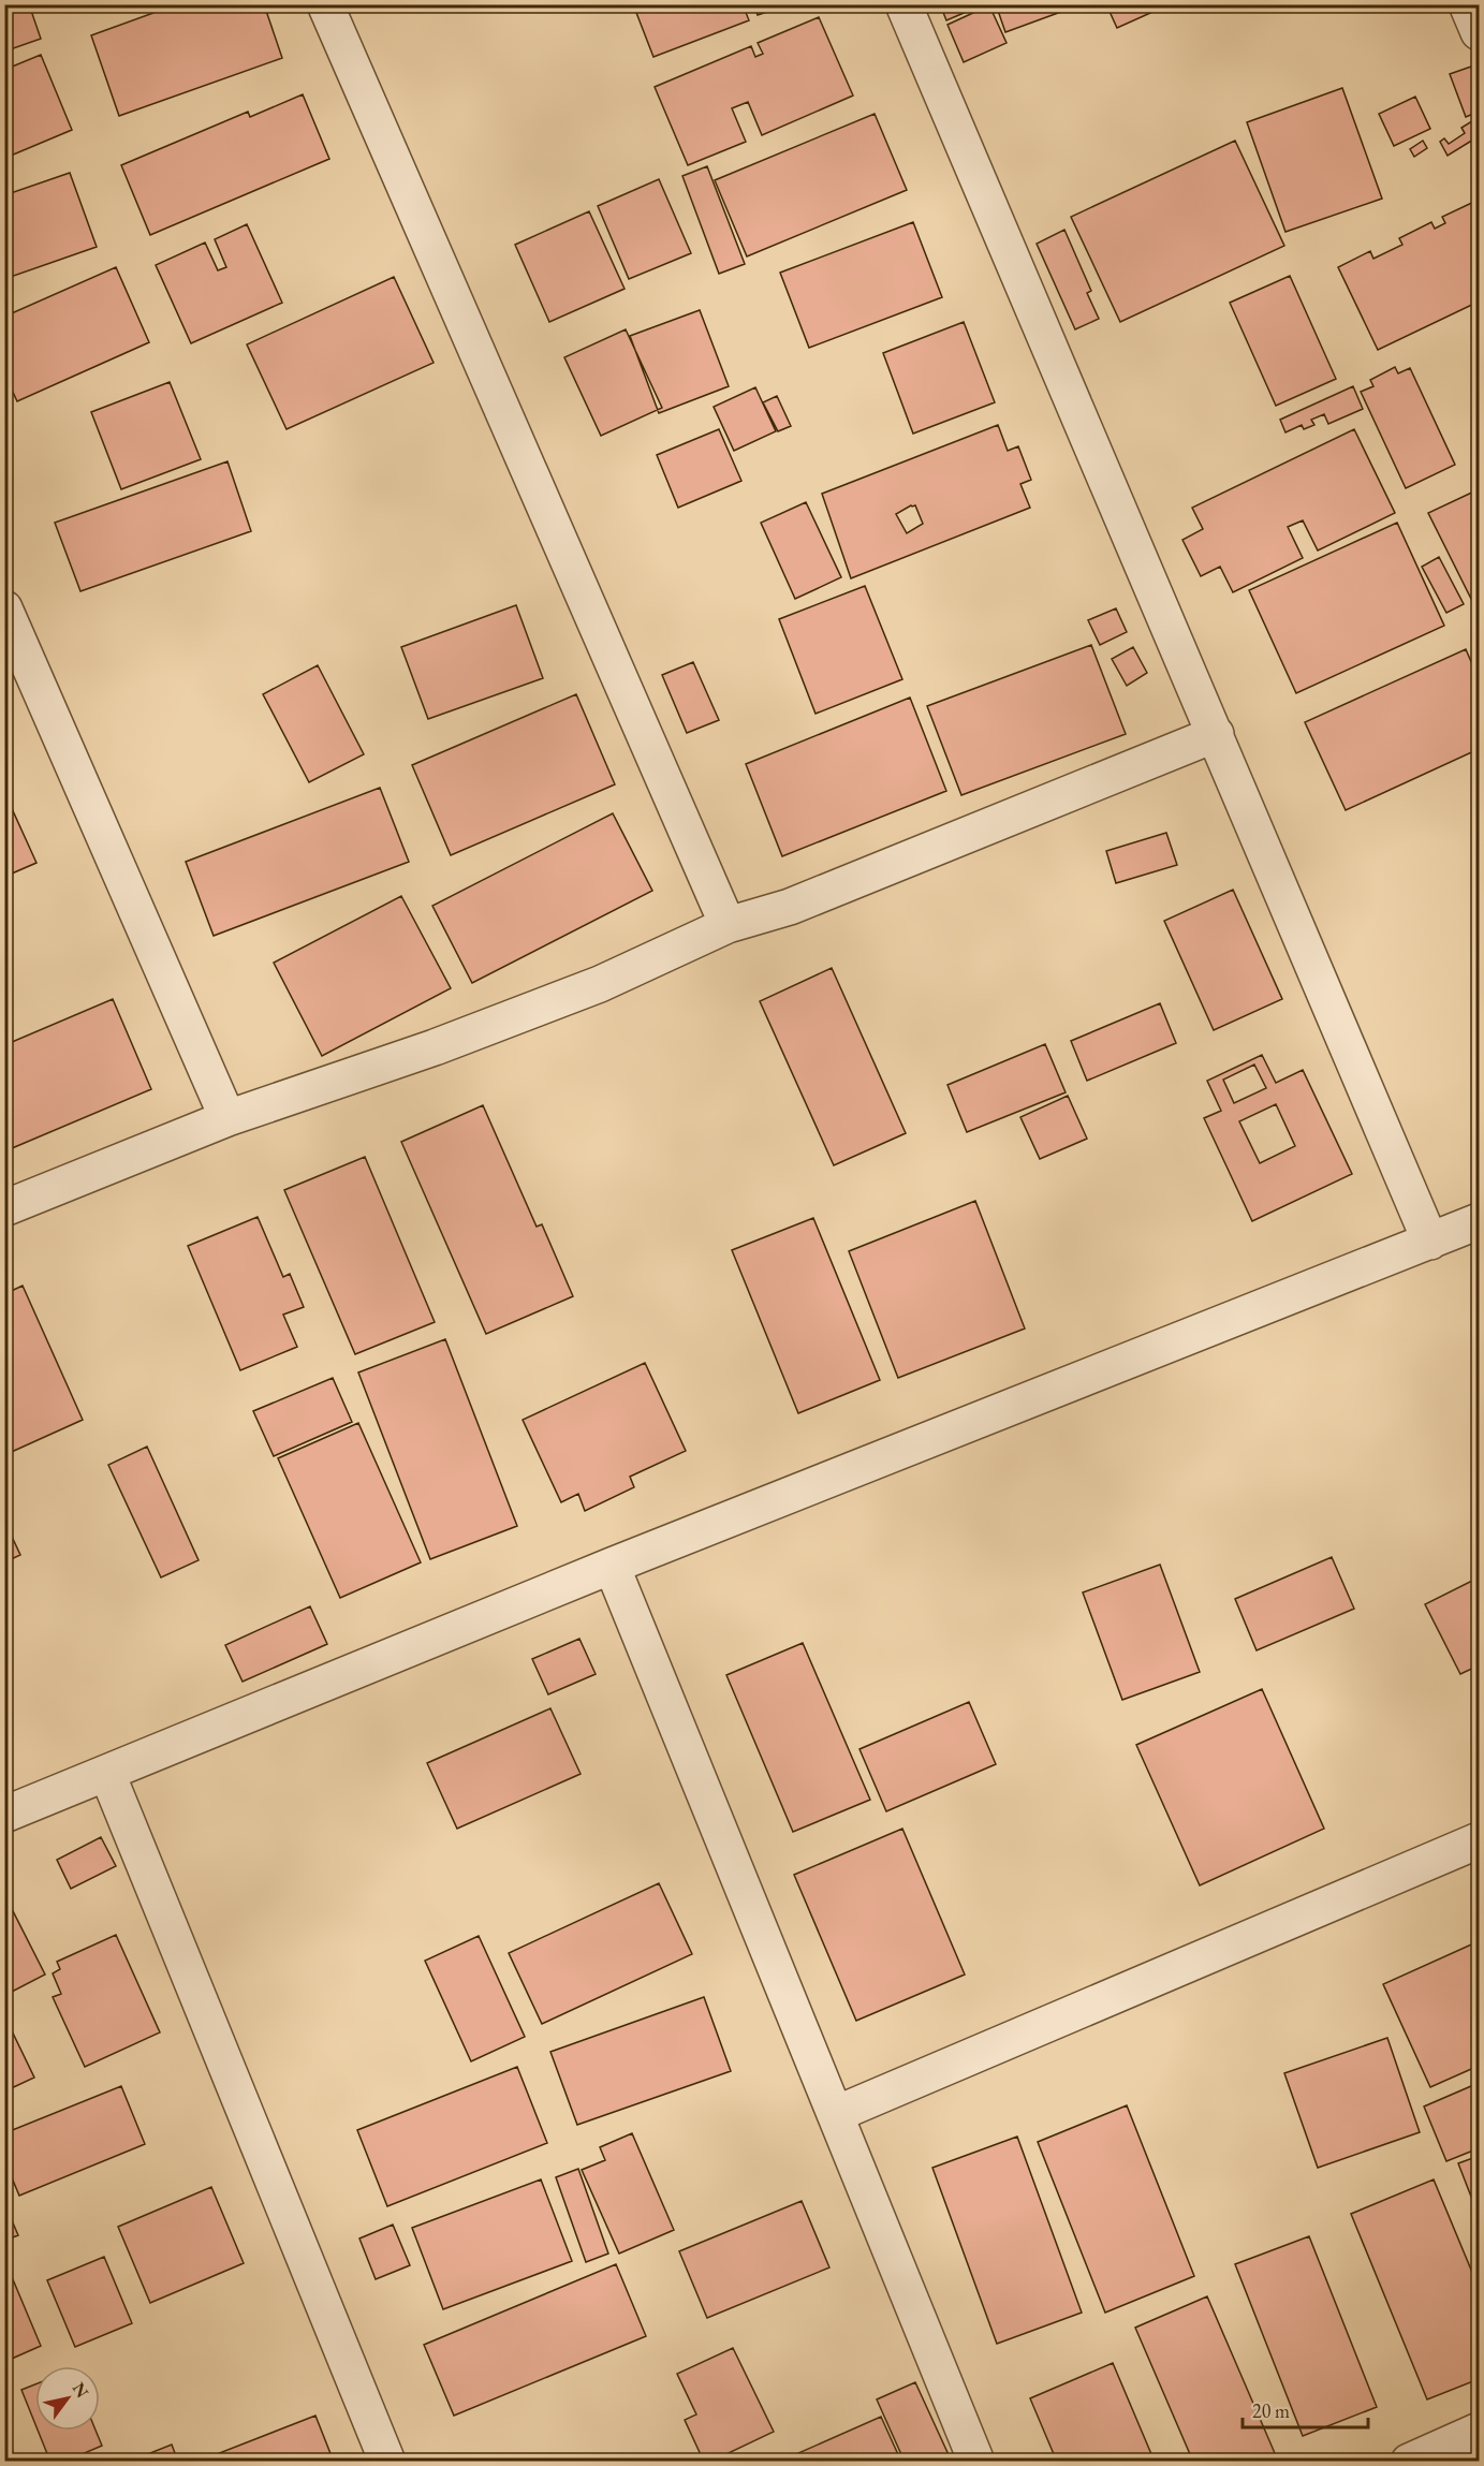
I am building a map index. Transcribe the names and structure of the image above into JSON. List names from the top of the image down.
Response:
{
  "scale_bar": "20 m",
  "north": "top right"
}
